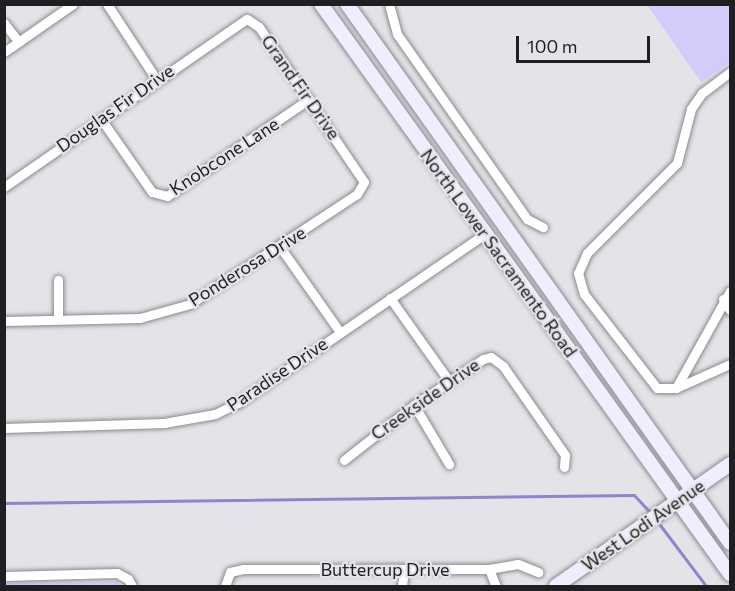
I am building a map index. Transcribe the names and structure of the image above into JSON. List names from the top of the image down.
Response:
{
  "streets": {
    "main road": ["North Lower Sacramento Road", "West Lodi Avenue"],
    "street": [
      "Grand Fir Drive",
      "Douglas Fir Drive",
      "Knobcone Lane",
      "Ponderosa Drive",
      "Paradise Drive",
      "Creekside Drive",
      "Buttercup Drive"
    ]
  },
  "crossings": [
    ["Grand Fir Drive", "Douglas Fir Drive"],
    ["Grand Fir Drive", "Knobcone Lane"],
    ["Grand Fir Drive", "Ponderosa Drive"],
    ["Douglas Fir Drive", "Knobcone Lane"],
    ["North Lower Sacramento Road", "Paradise Drive"],
    ["North Lower Sacramento Road", "West Lodi Avenue"]
  ],
  "scale_bar": "100 m"
}
